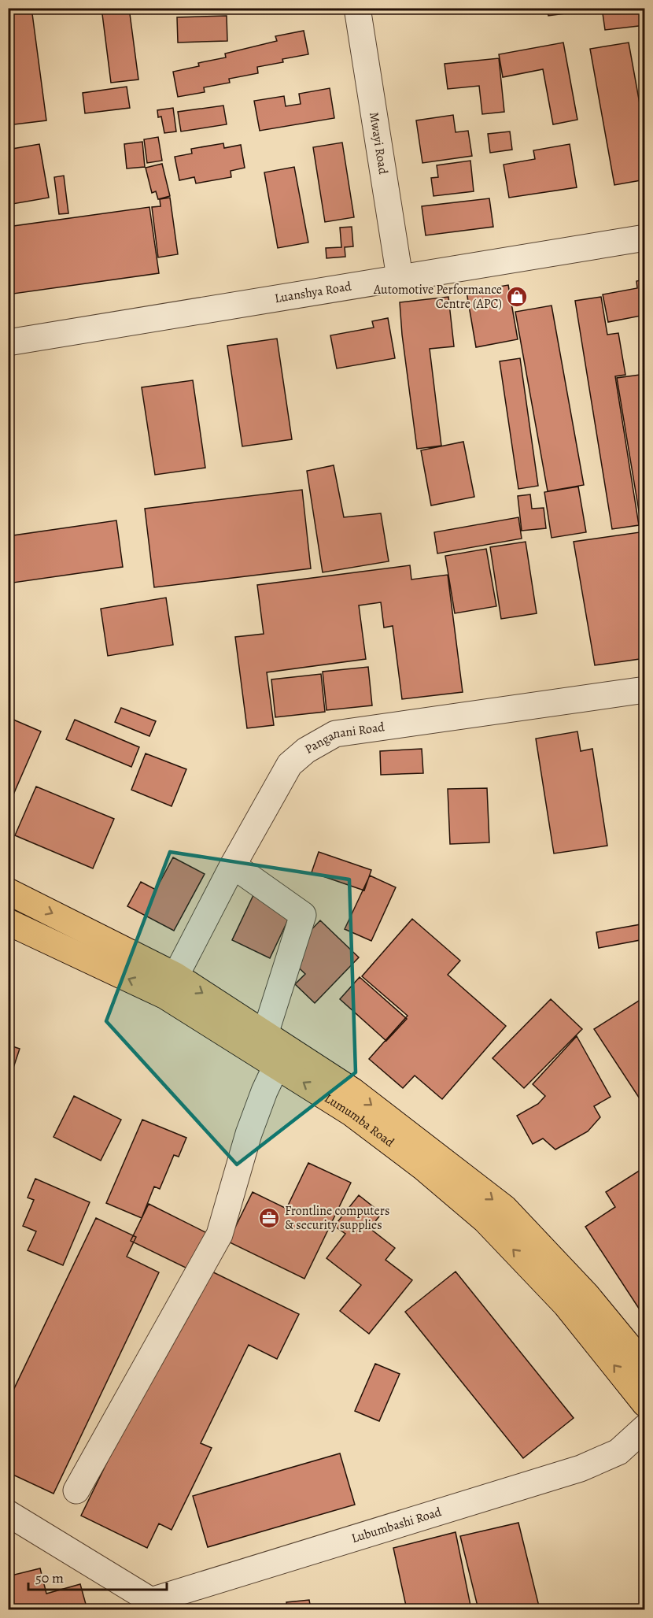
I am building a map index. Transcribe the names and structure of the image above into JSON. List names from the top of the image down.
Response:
{
  "streets": {
    "main road": ["Lumumba Road"],
    "street": [
      "Mwayi Road",
      "Luanshya Road",
      "Panganani Road",
      "Lubumbashi Road"
    ]
  },
  "crossings": [
    ["Mwayi Road", "Luanshya Road"],
    ["Panganani Road", "Lumumba Road"]
  ],
  "places": {
    "shop": ["Automotive Performance Centre (APC)"],
    "office": ["Frontline computers & security supplies"]
  },
  "scale_bar": "50 m"
}
